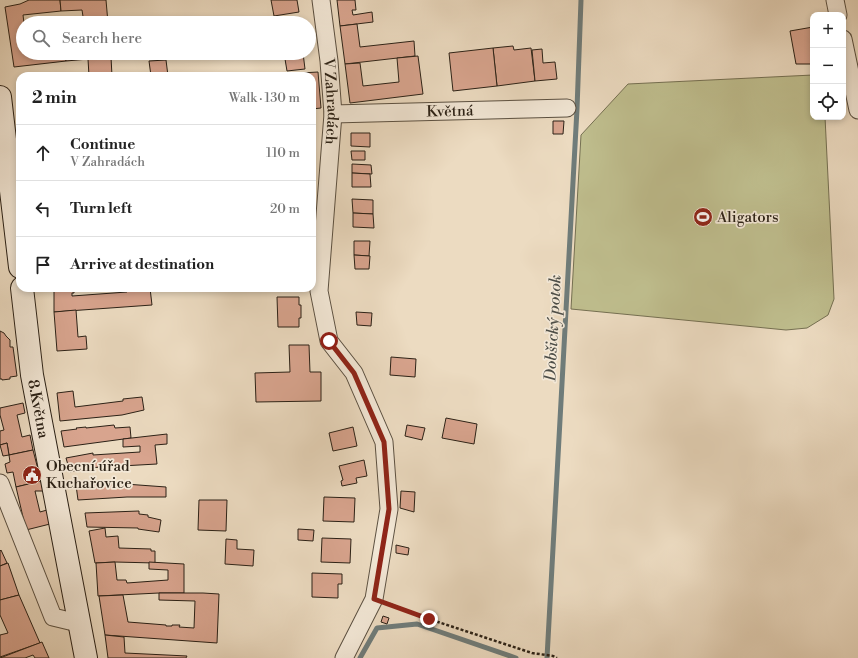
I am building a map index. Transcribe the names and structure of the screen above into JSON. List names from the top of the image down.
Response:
{
  "streets": {
    "main road": ["8.Května"],
    "street": ["V Zahradách", "Květná"]
  },
  "crossings": [
    ["V Zahradách", "Květná"]
  ],
  "water": ["Dobšický potok"],
  "places": {
    "sports": ["Aligators"],
    "public building": ["Obecní úřad Kuchařovice"]
  },
  "page": {
    "map_buttons": ["+", "−"],
    "search": "Search here",
    "heading": ["2 min", "Walk · 130 m"],
    "list": [
      ["Continue", "V Zahradách", "110 m"],
      ["Turn left", "20 m"],
      "Arrive at destination"
    ]
  }
}
